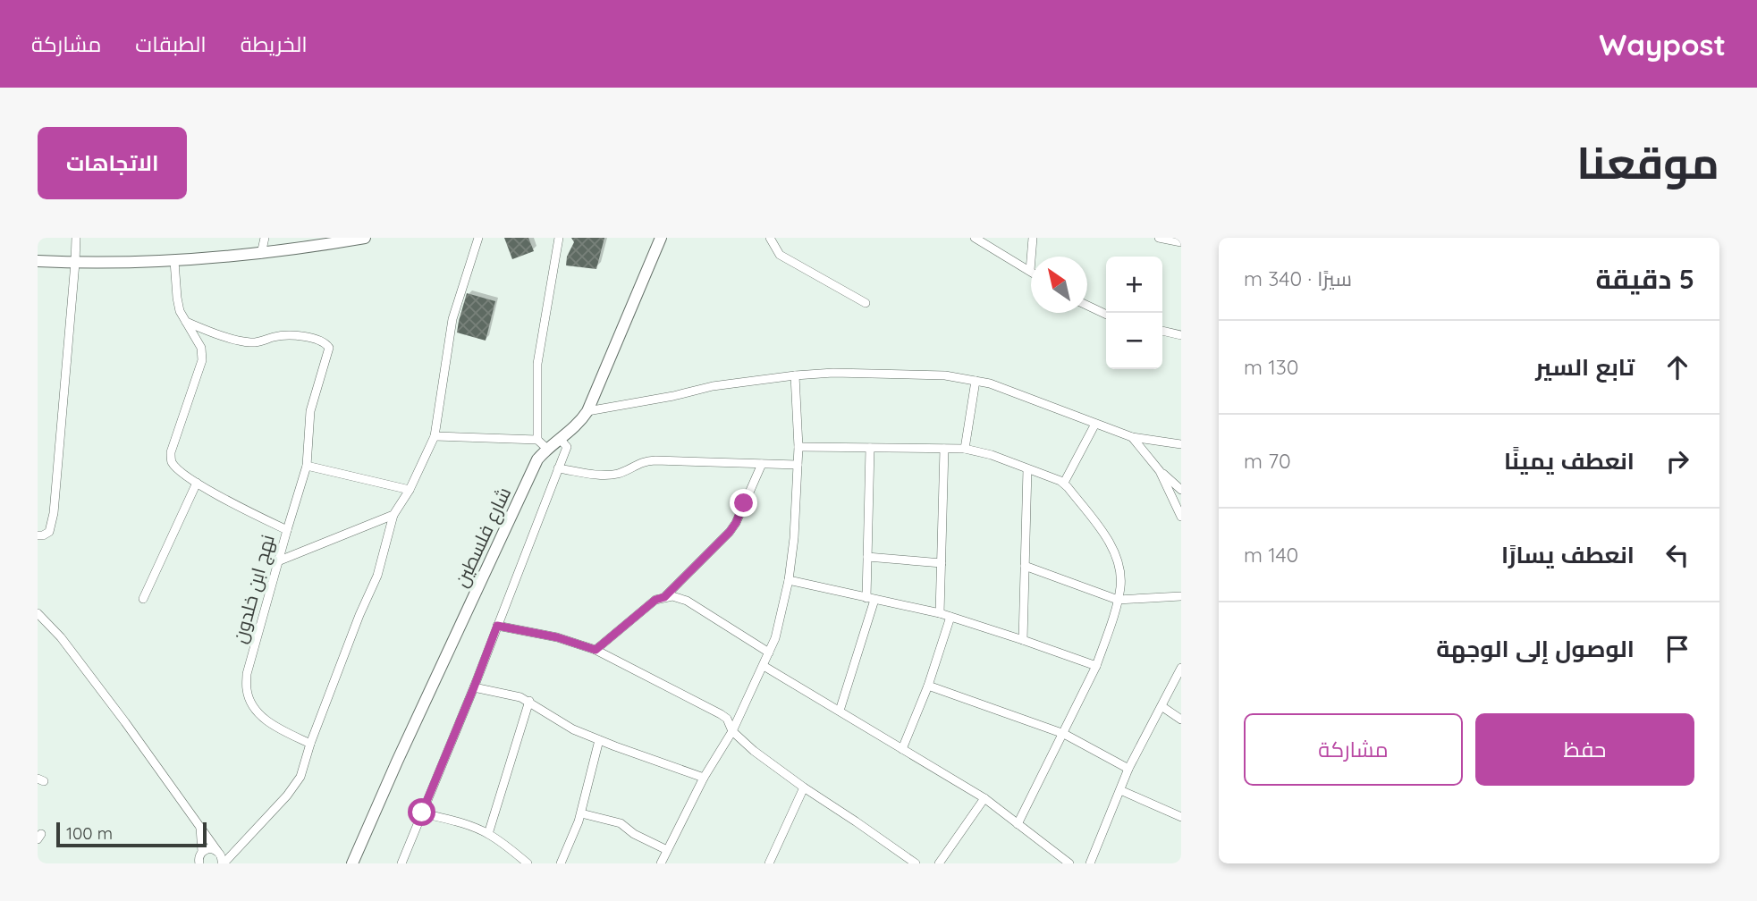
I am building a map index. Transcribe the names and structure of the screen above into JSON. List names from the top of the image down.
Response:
{
  "streets": {
    "street": ["شارع فلسطين", "نهج ابن خلدون"]
  },
  "scale_bar": "100 m",
  "north": "top left",
  "page": {
    "header": "Waypost",
    "nav": ["الخريطة", "الطبقات", "مشاركة"],
    "title": "موقعنا",
    "buttons": [
      "الاتجاهات",
      ["حفظ", "مشاركة"]
    ],
    "heading": ["5 دقيقة", "سيرًا · 340 m"],
    "map_buttons": ["+", "−"],
    "list": [
      ["تابع السير", "130 m"],
      ["انعطف يمينًا", "70 m"],
      ["انعطف يسارًا", "140 m"],
      "الوصول إلى الوجهة"
    ],
    "scale": "100 m"
  }
}
